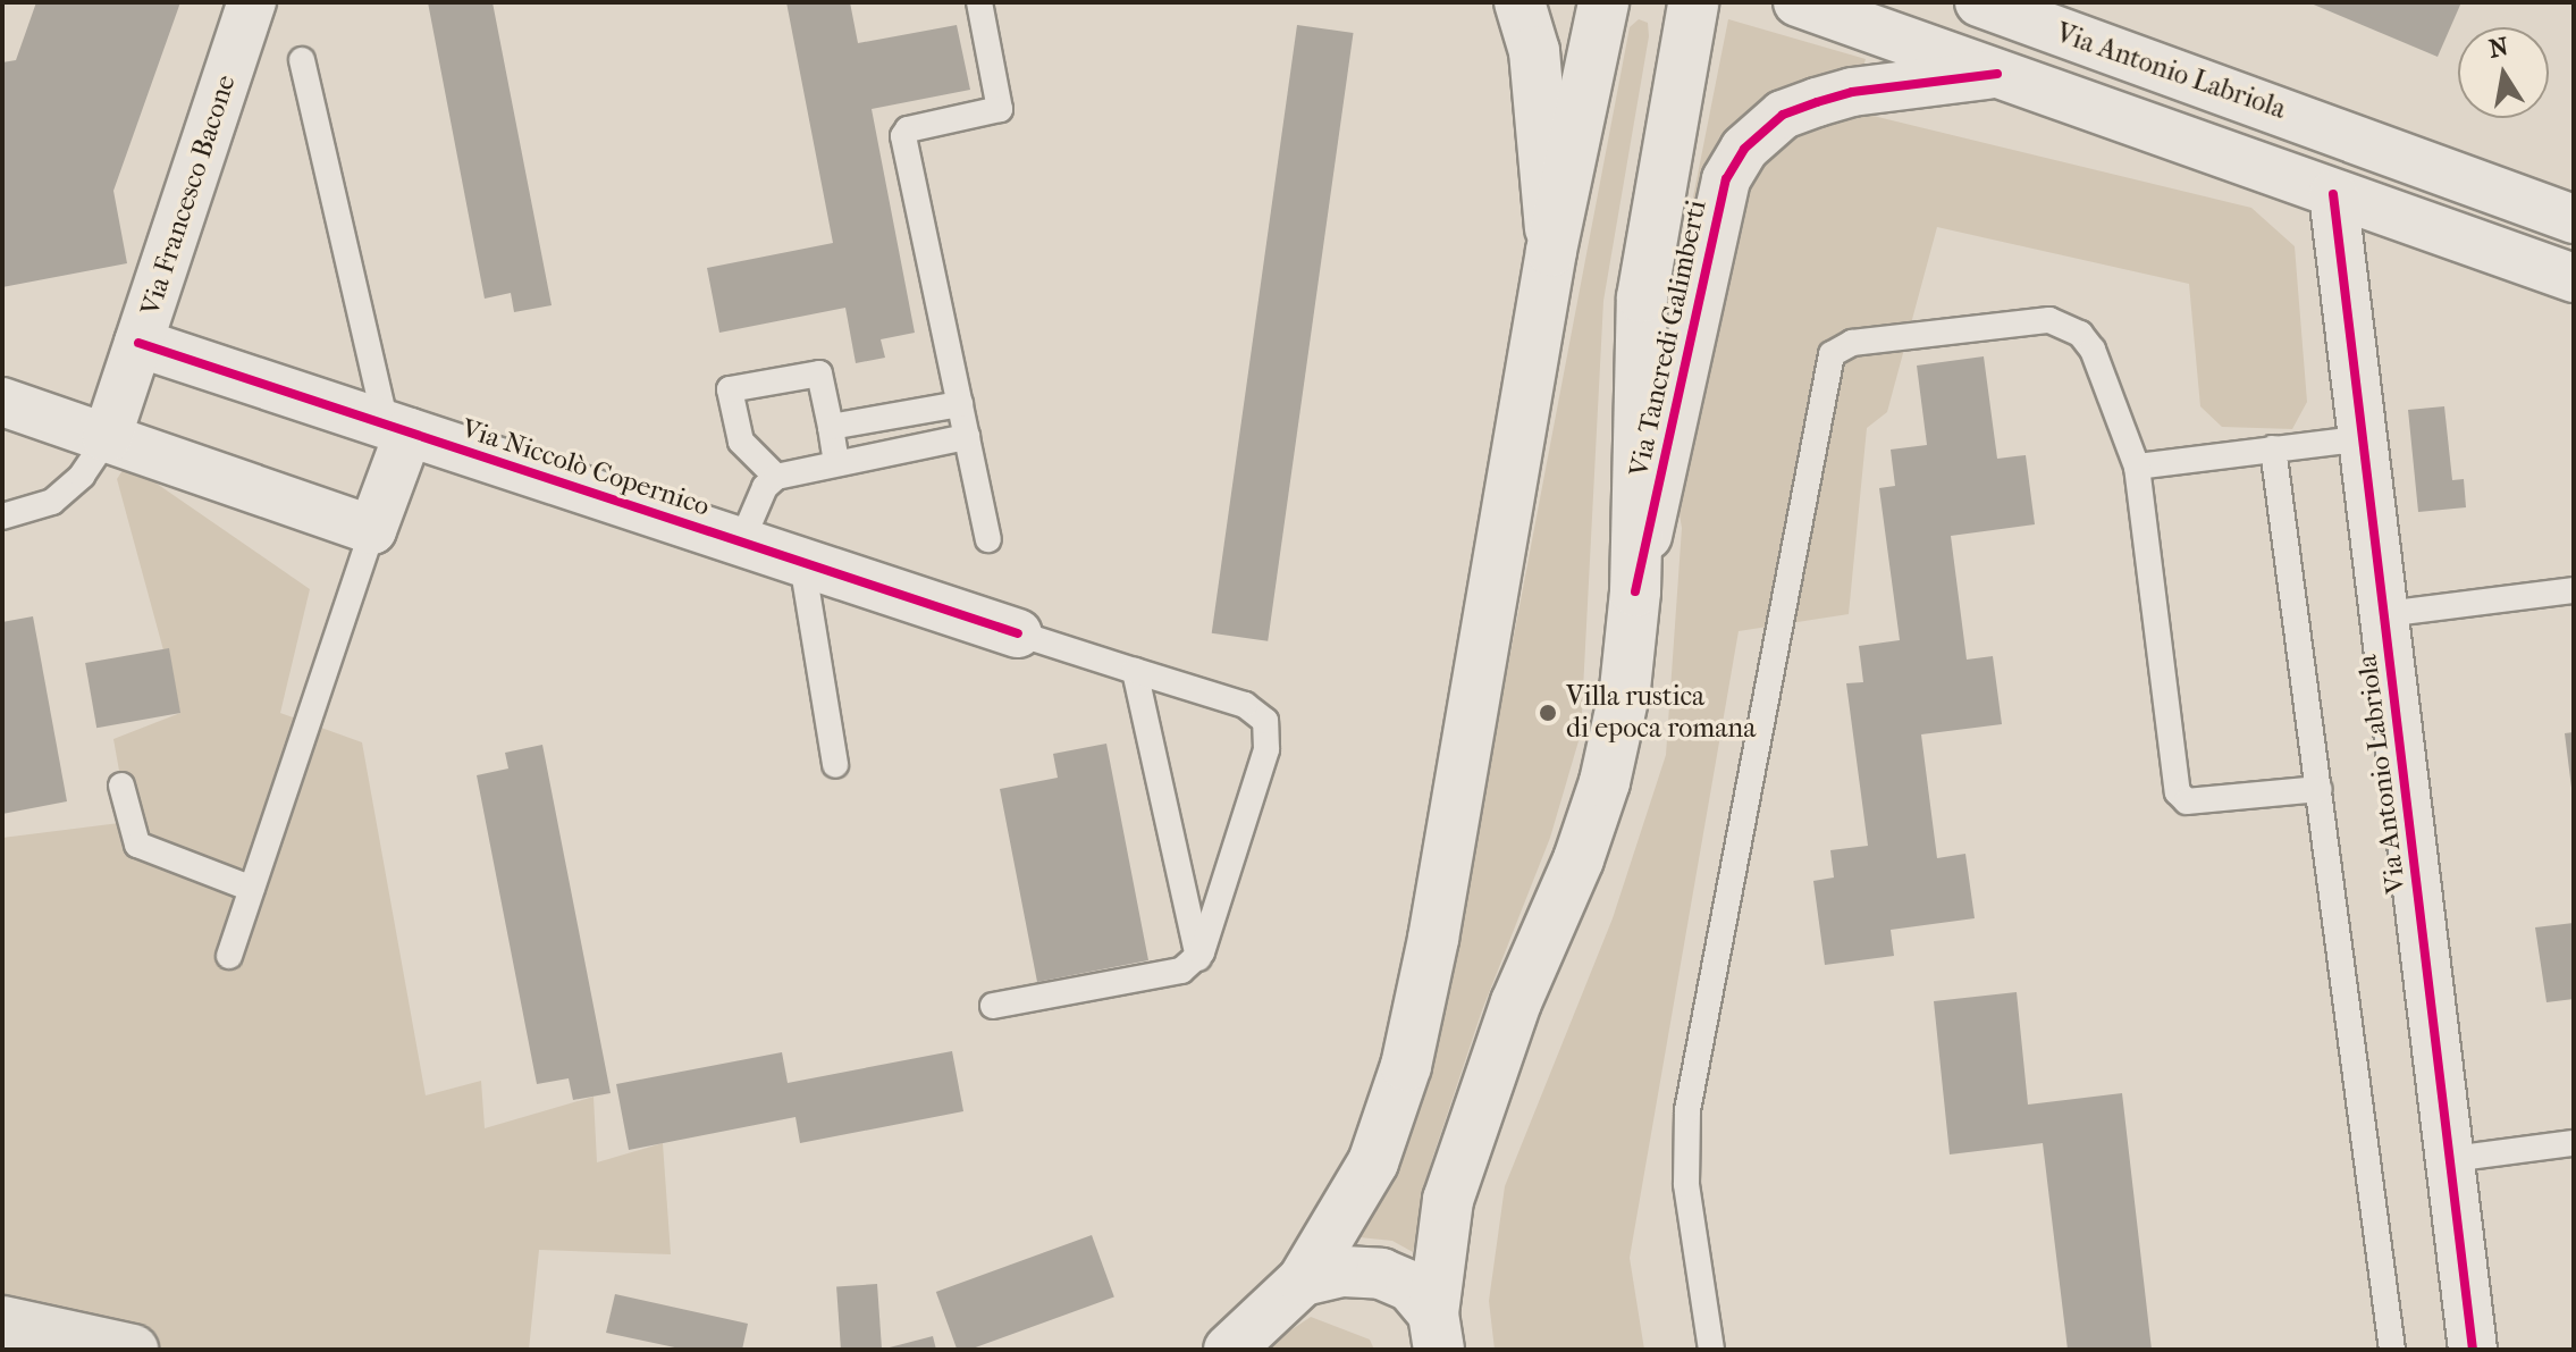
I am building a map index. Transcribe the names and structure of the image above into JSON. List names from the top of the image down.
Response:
{
  "streets": {
    "main road": ["Via Tancredi Galimberti"],
    "street": ["Via Antonio Labriola", "Via Francesco Bacone", "Via Niccolò Copernico"]
  },
  "crossings": [
    ["Via Francesco Bacone", "Via Niccolò Copernico"]
  ],
  "places": ["Villa rustica di epoca romana"],
  "north": "top"
}
